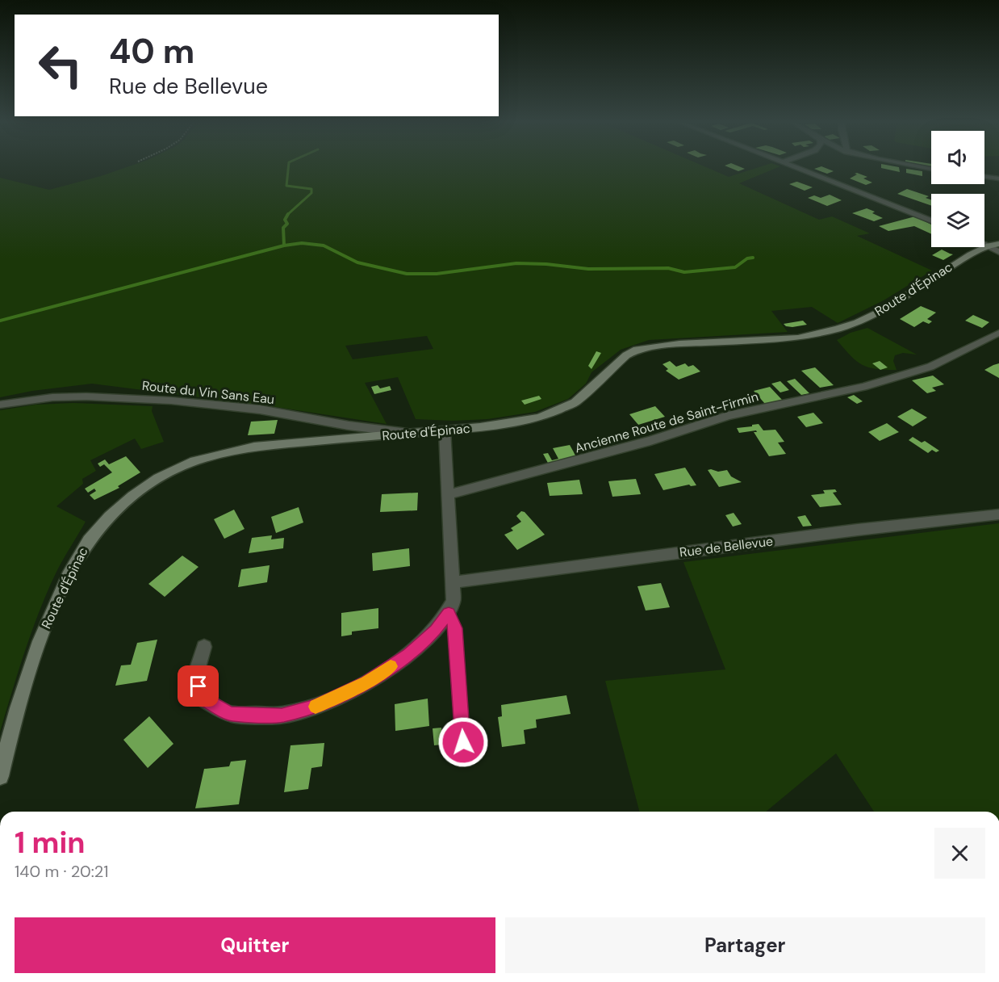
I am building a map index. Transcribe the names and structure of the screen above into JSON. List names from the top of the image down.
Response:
{
  "streets": {
    "main road": ["Route d'Épinac"],
    "street": ["Route du Vin Sans Eau", "Ancienne Route de Saint-Firmin", "Rue de Bellevue"]
  },
  "crossings": [
    ["Route d'Épinac", "Route du Vin Sans Eau"]
  ],
  "page": {
    "turn": ["40 m", "Rue de Bellevue"],
    "heading": ["1 min", "140 m · 20:21"],
    "buttons": ["Quitter", "Partager"]
  }
}
